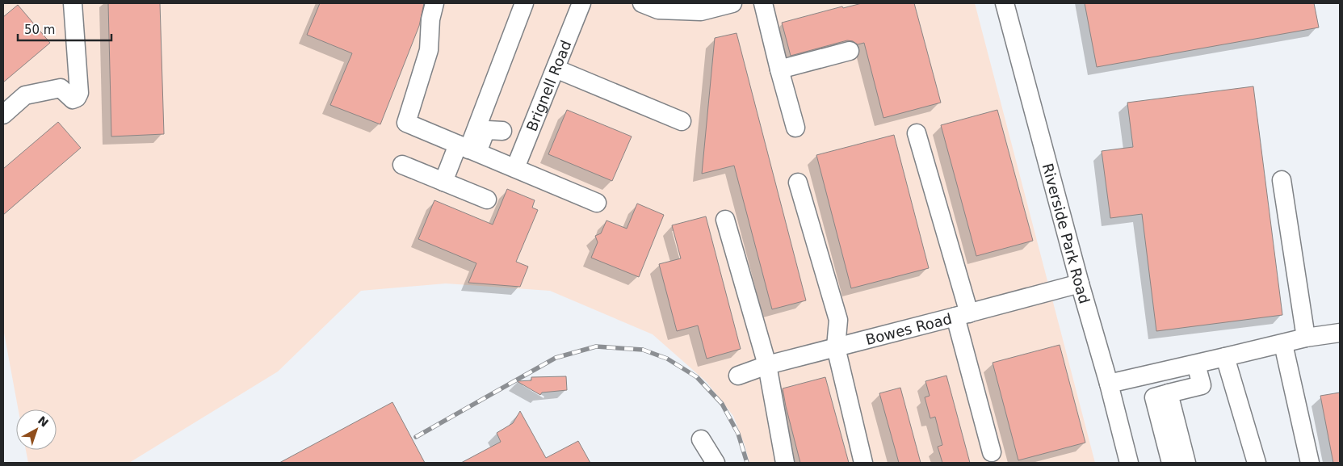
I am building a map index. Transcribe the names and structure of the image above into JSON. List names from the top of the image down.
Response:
{
  "streets": {
    "street": ["Brignell Road", "Riverside Park Road", "Bowes Road"]
  },
  "crossings": [
    ["Riverside Park Road", "Bowes Road"]
  ],
  "scale_bar": "50 m",
  "north": "top right"
}
